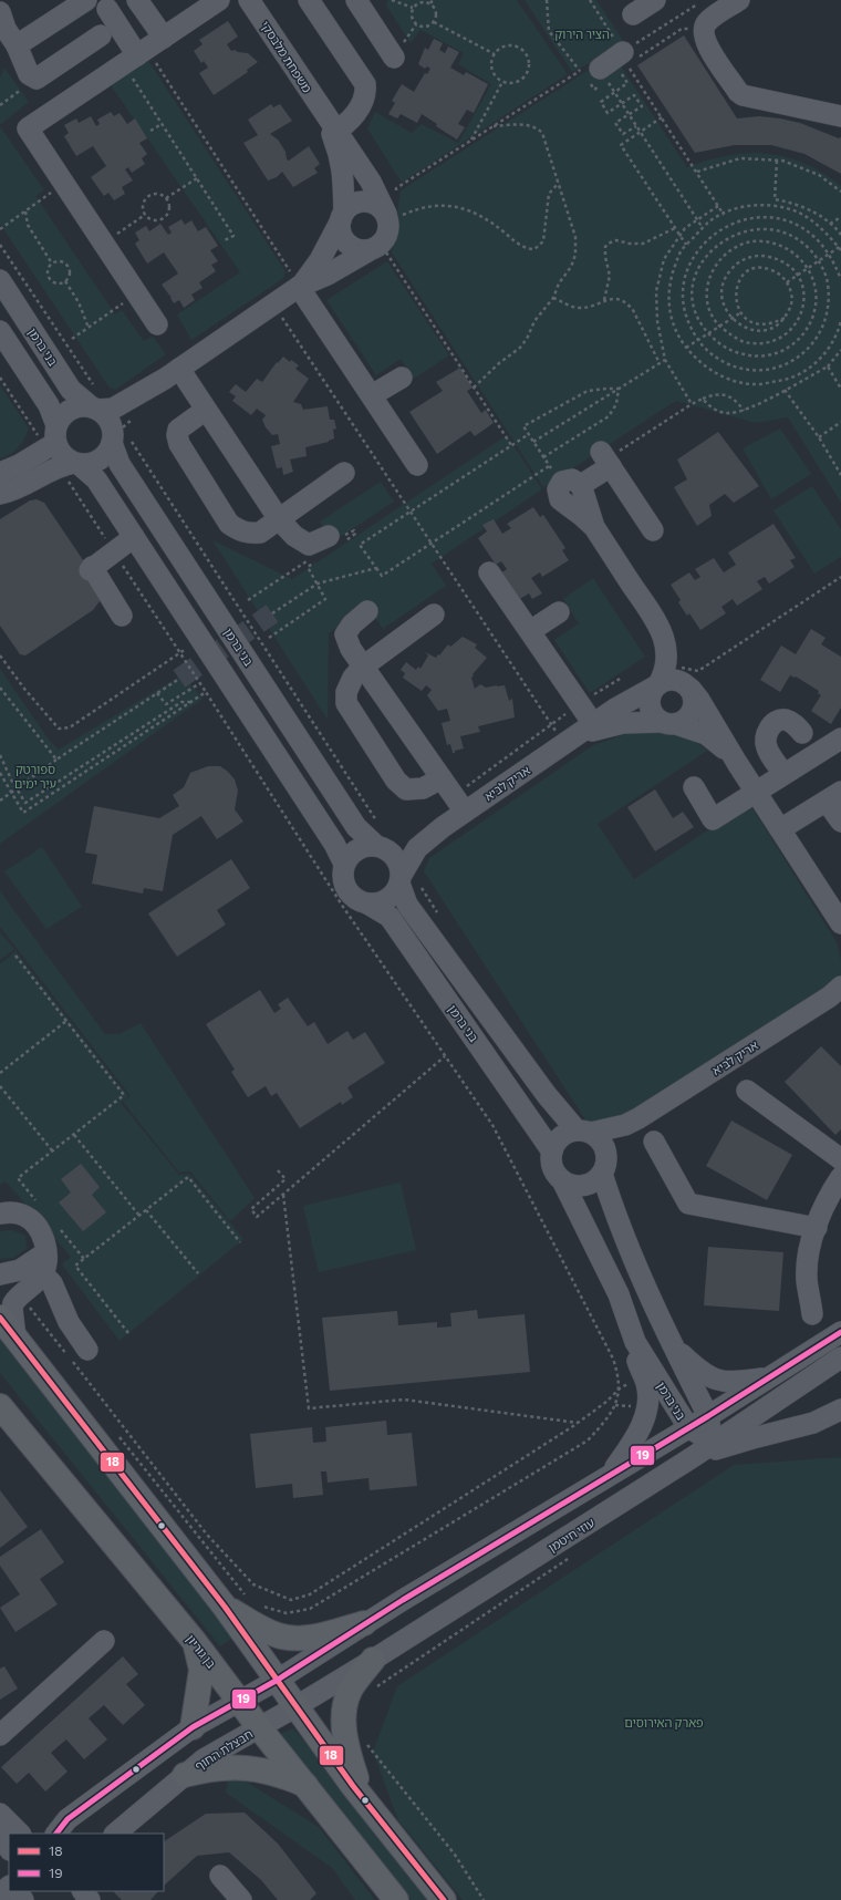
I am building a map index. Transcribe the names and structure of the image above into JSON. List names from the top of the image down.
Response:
{
  "streets": {
    "main road": ["בן גוריון"],
    "street": [
      "משפחת מלבסקי",
      "בני ברמן",
      "אריק לביא",
      "עוזי חיטמן",
      "חבצלת החוף"
    ]
  },
  "crossings": [
    ["בני ברמן", "אריק לביא"],
    ["בני ברמן", "עוזי חיטמן"],
    ["עוזי חיטמן", "חבצלת החוף"],
    ["בן גוריון", "חבצלת החוף"]
  ],
  "parks": ["הציר הירוק", "ספורטק עיר ימים", "פארק האירוסים"],
  "lines": ["transit line 18", "transit line 19"],
  "legend": ["18", "19"]
}
